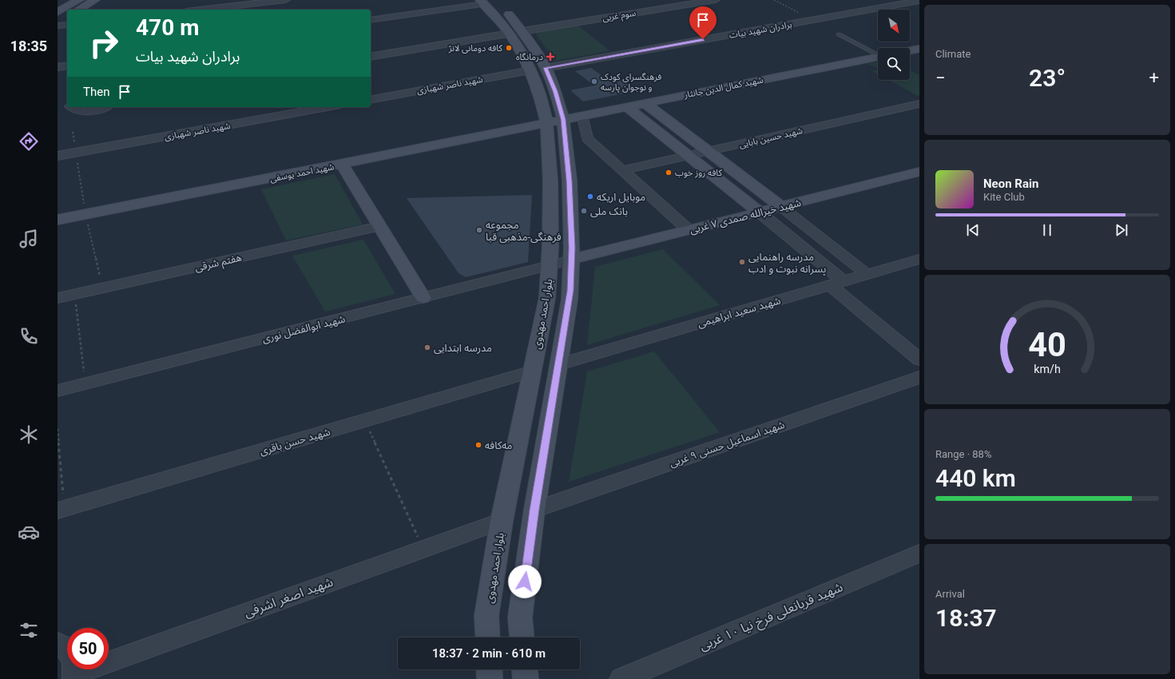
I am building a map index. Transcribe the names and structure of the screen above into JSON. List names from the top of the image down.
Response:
{
  "streets": {
    "street": [
      "سوم غربی",
      "برادران شهید بیات",
      "شهید ناصر شهبازی",
      "شهید کمال الدین جانثار",
      "شهید حسین بابایی",
      "شهید احمد یوسفی",
      "شهید خیرالله صمدی ۷ غربی",
      "هفتم شرقی",
      "شهید سعید ابراهیمی",
      "بلوار احمد مهدوی",
      "شهید ابوالفضل نوری",
      "شهید حسن باقری",
      "شهید اسماعیل حسنی ۹ غربی",
      "شهید اصغر اشرفی",
      "شهید قربانعلی فرخ نیا ۱۰ غربی"
    ]
  },
  "crossings": [
    ["سوم غربی", "بلوار احمد مهدوی"],
    ["برادران شهید بیات", "شهید ناصر شهبازی"],
    ["برادران شهید بیات", "بلوار احمد مهدوی"],
    ["شهید ناصر شهبازی", "بلوار احمد مهدوی"],
    ["شهید کمال الدین جانثار", "شهید احمد یوسفی"],
    ["شهید کمال الدین جانثار", "بلوار احمد مهدوی"],
    ["شهید احمد یوسفی", "بلوار احمد مهدوی"],
    ["شهید خیرالله صمدی ۷ غربی", "بلوار احمد مهدوی"],
    ["شهید خیرالله صمدی ۷ غربی", "شهید ابوالفضل نوری"],
    ["شهید سعید ابراهیمی", "بلوار احمد مهدوی"],
    ["بلوار احمد مهدوی", "شهید ابوالفضل نوری"],
    ["بلوار احمد مهدوی", "شهید حسن باقری"],
    ["بلوار احمد مهدوی", "شهید اسماعیل حسنی ۹ غربی"],
    ["بلوار احمد مهدوی", "شهید اصغر اشرفی"]
  ],
  "places": {
    "other": [
      "کافه دومانی لانژ",
      "فرهنگسرای کودک و نوجوان پارسه",
      "کافه روز خوب",
      "موبایل اریکه",
      "بانک ملی",
      "مجموعه فرهنگی-مذهبی قبا",
      "مدرسه راهنمایی پسرانه نبوت و ادب",
      "مدرسه ابتدایی",
      "مه‌کافه"
    ],
    "health": ["درمانگاه"]
  },
  "north": "bottom right",
  "page": {
    "tabs": "18:35",
    "tile": [
      "Climate",
      ["Range · 88%", "440 km"],
      ["Arrival", "18:37"]
    ],
    "turn": ["470 m", "برادران شهید بیات"],
    "heat": ["−", "23°", "+"],
    "then": "Then",
    "song": ["Neon Rain", "Kite Club"],
    "limit": "50",
    "trip": "18:37 · 2 min · 610 m",
    "gauge": ["40", "km/h"]
  }
}
